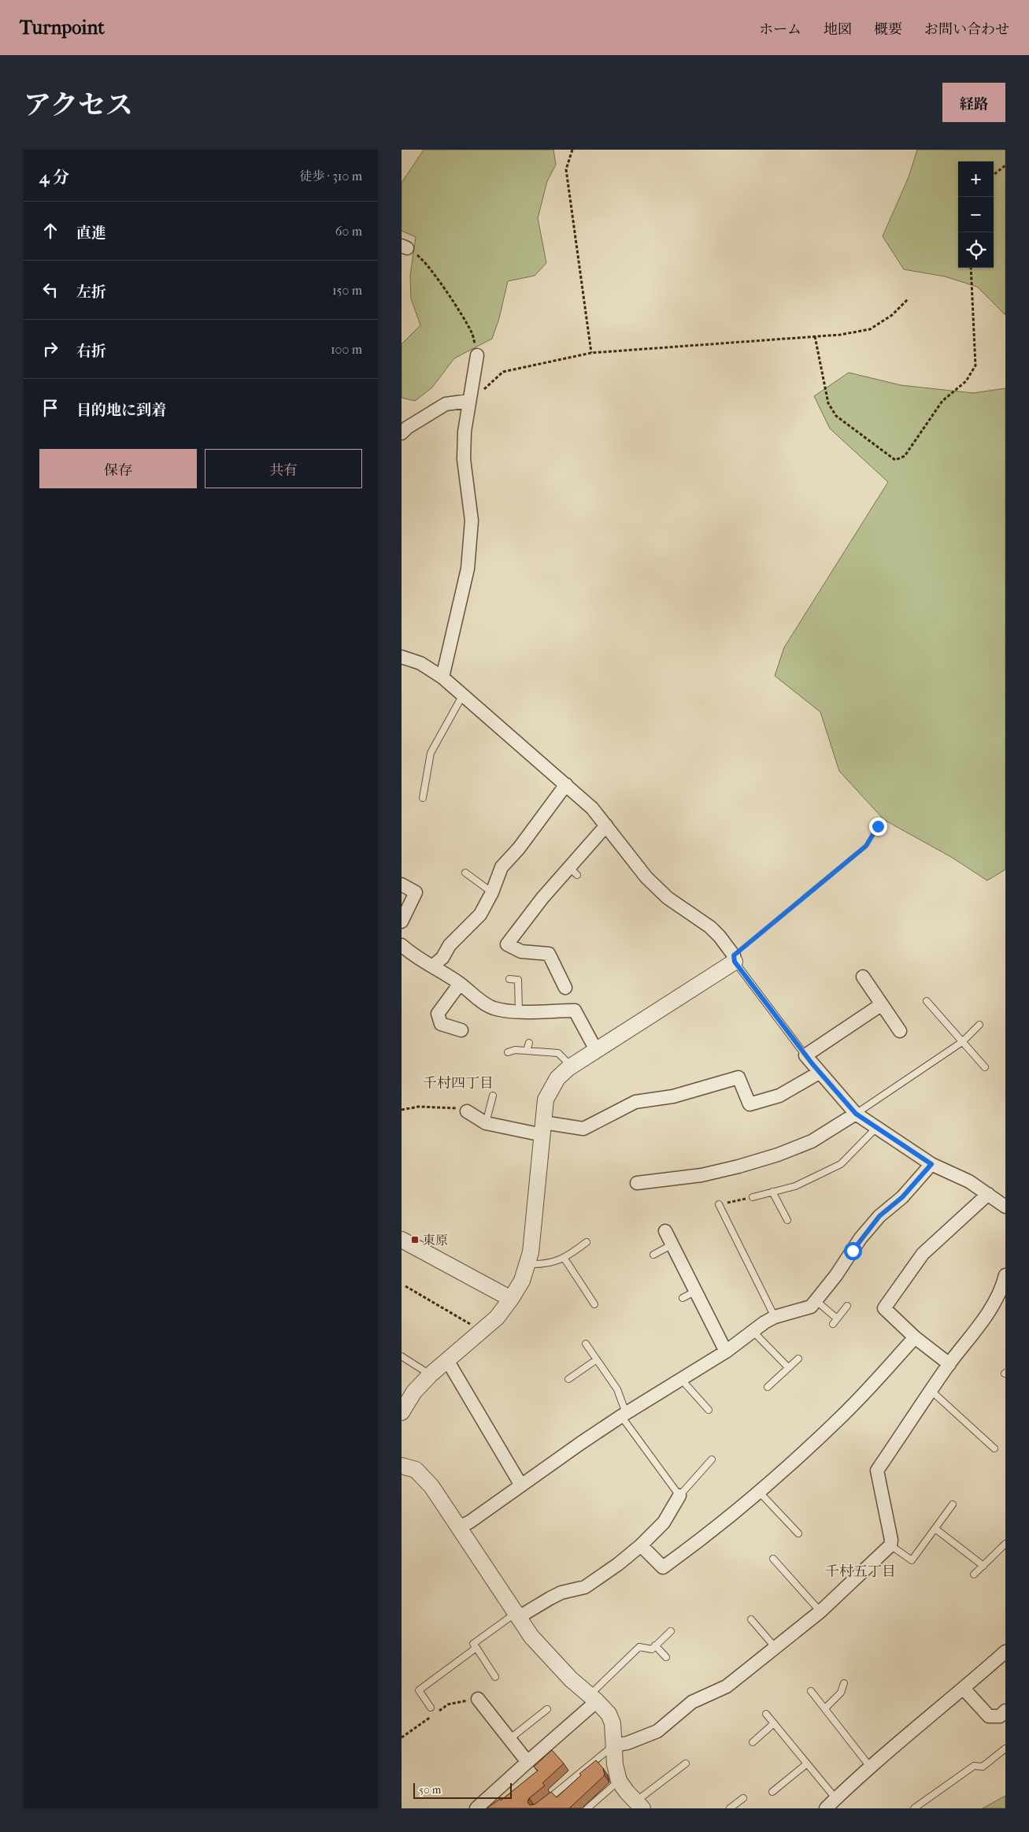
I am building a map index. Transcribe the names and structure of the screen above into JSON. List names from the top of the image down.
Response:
{
  "districts": ["千村四丁目", "千村五丁目"],
  "places": {
    "transit": ["東原"]
  },
  "scale_bar": "50 m",
  "page": {
    "header": "Turnpoint",
    "nav": [
      "ホーム",
      "地図",
      "概要",
      "お問い合わせ"
    ],
    "title": "アクセス",
    "buttons": [
      "経路",
      ["保存", "共有"]
    ],
    "heading": ["4 分", "徒歩 · 310 m"],
    "map_buttons": ["+", "−"],
    "list": [
      ["直進", "60 m"],
      ["左折", "150 m"],
      ["右折", "100 m"],
      "目的地に到着"
    ],
    "scale": "50 m"
  }
}
